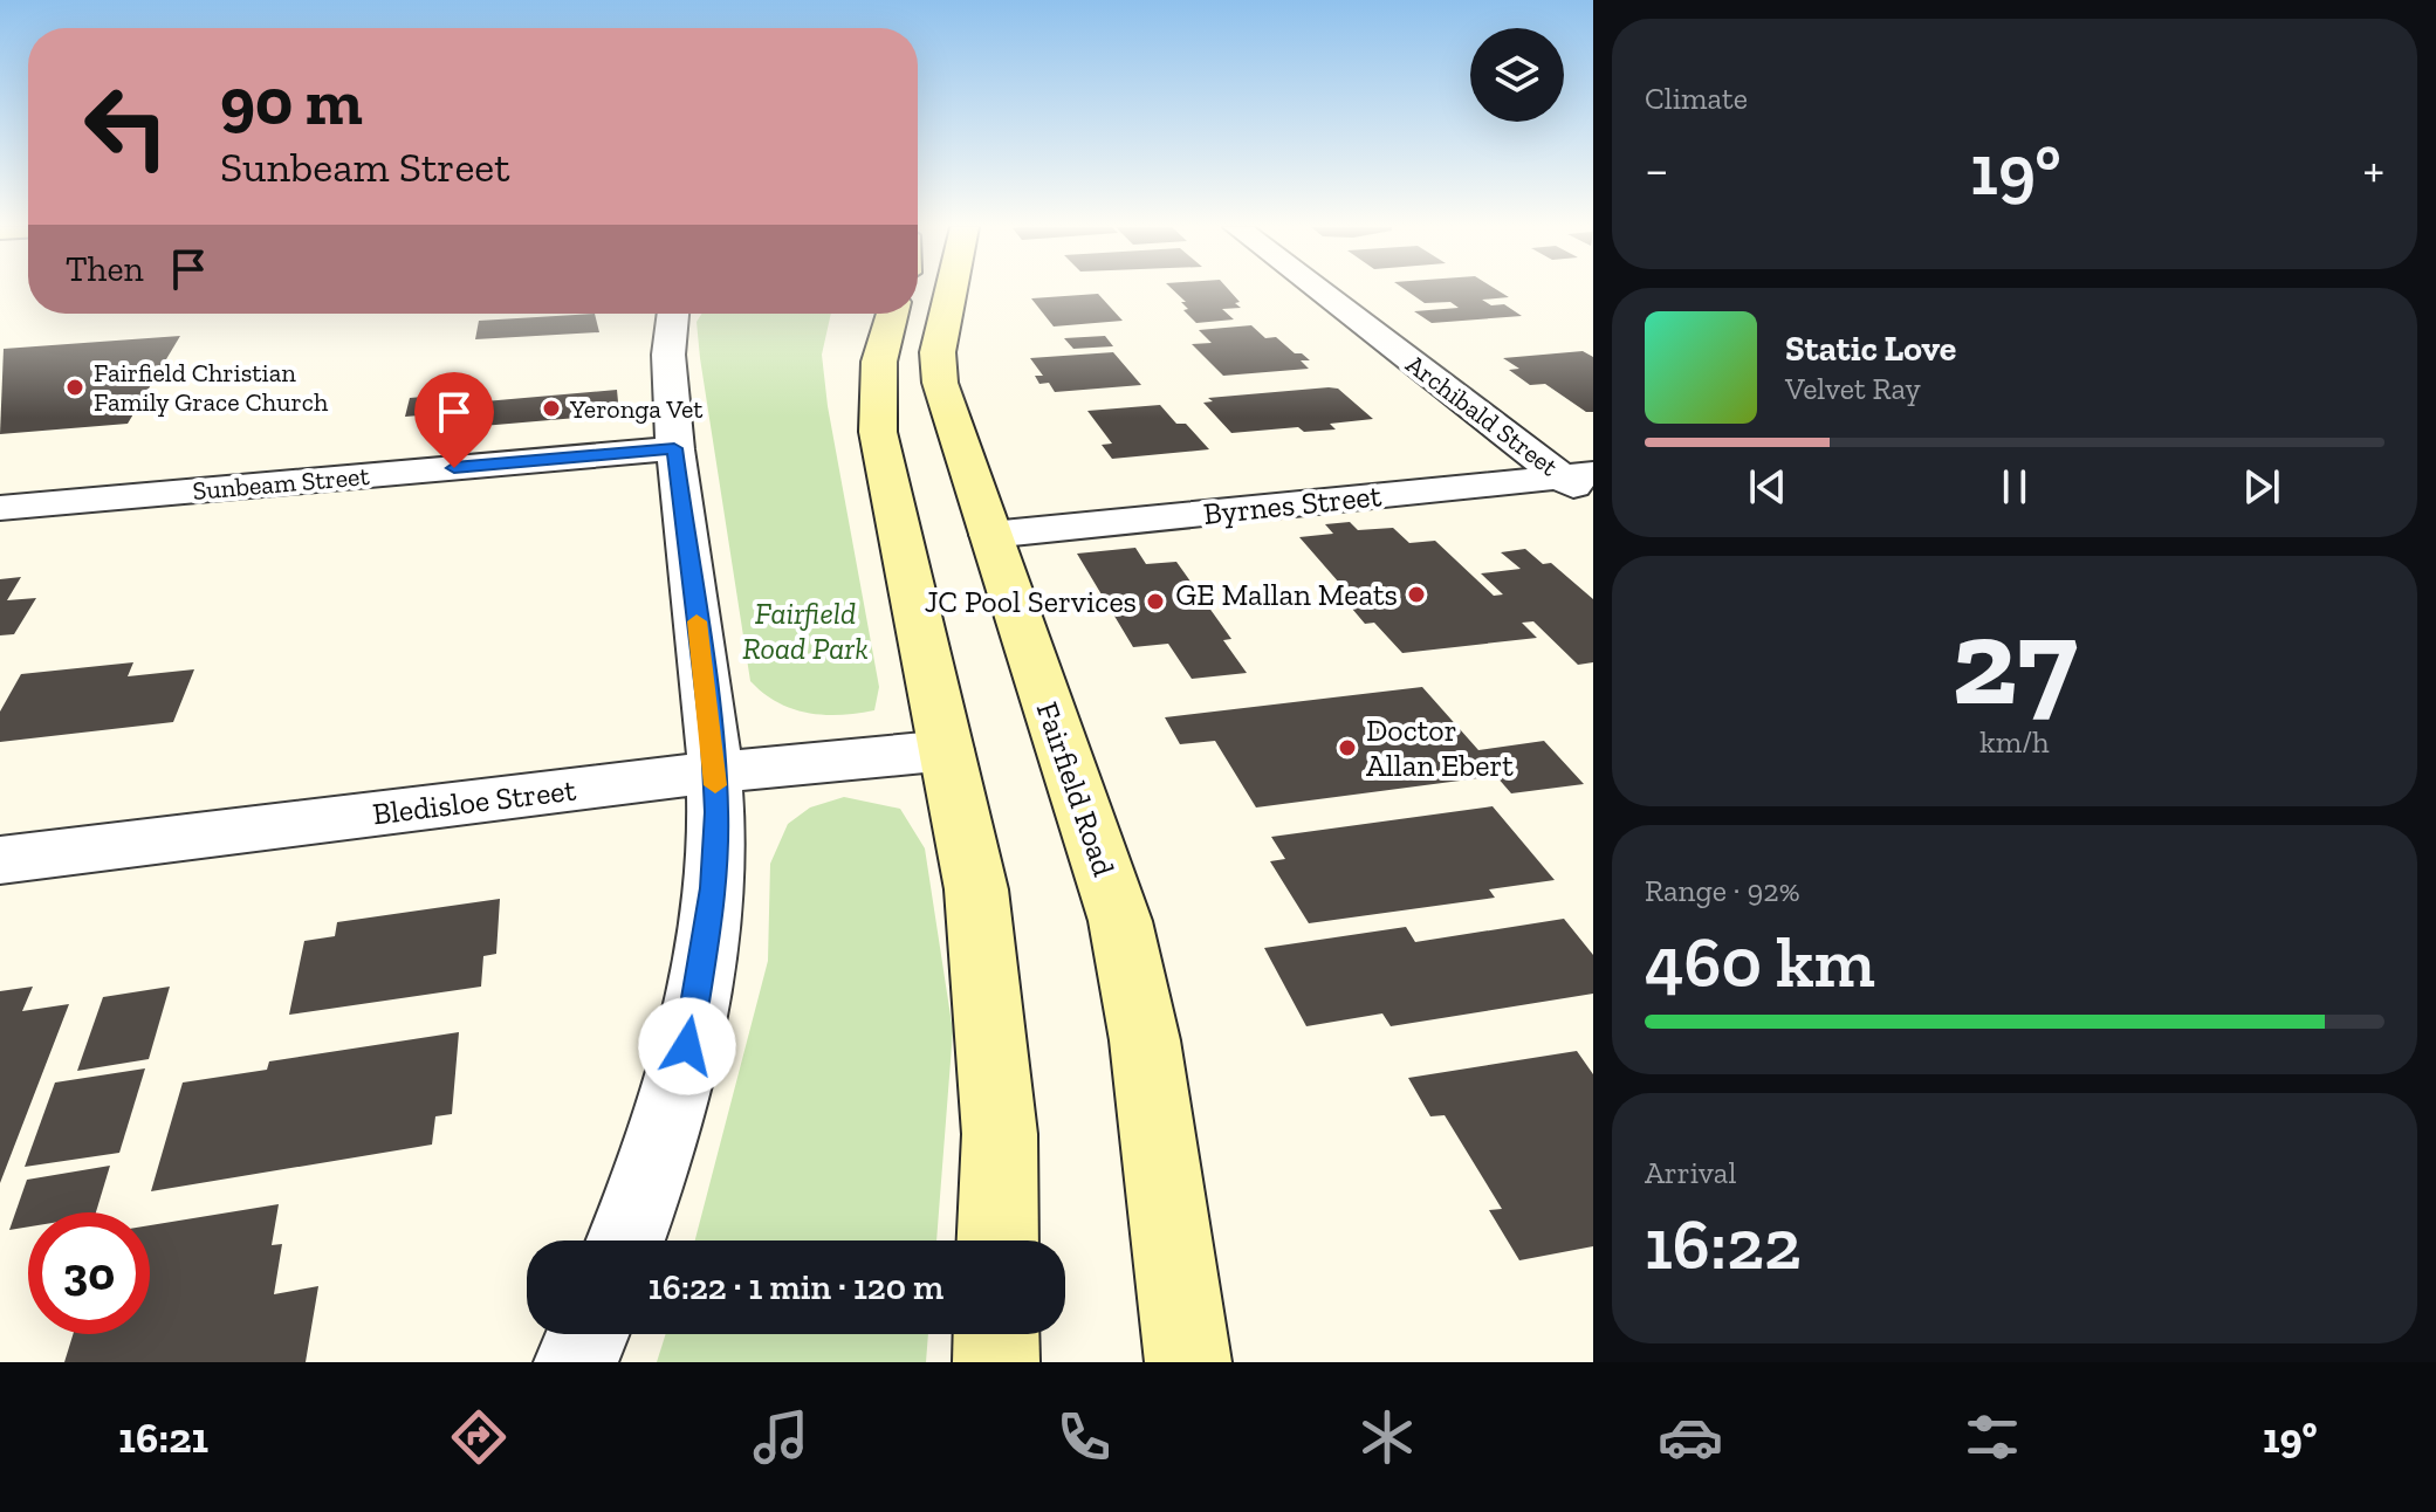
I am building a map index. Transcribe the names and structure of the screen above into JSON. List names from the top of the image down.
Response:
{
  "streets": {
    "main road": ["Fairfield Road"],
    "street": [
      "Archibald Street",
      "Sunbeam Street",
      "Byrnes Street",
      "Bledisloe Street"
    ]
  },
  "crossings": [
    ["Archibald Street", "Byrnes Street"],
    ["Byrnes Street", "Fairfield Road"]
  ],
  "parks": ["Fairfield Road Park"],
  "places": [
    "Fairfield Christian Family Grace Church",
    "Yeronga Vet",
    "GE Mallan Meats",
    "JC Pool Services",
    "Doctor Allan Ebert"
  ],
  "page": {
    "tile": [
      "Climate",
      ["27", "km/h"],
      ["Range · 92%", "460 km"],
      ["Arrival", "16:22"]
    ],
    "turn": ["90 m", "Sunbeam Street"],
    "heat": ["−", "19°", "+"],
    "then": "Then",
    "song": ["Static Love", "Velvet Ray"],
    "limit": "30",
    "trip": "16:22 · 1 min · 120 m",
    "tabs": ["16:21", "19°"]
  }
}
